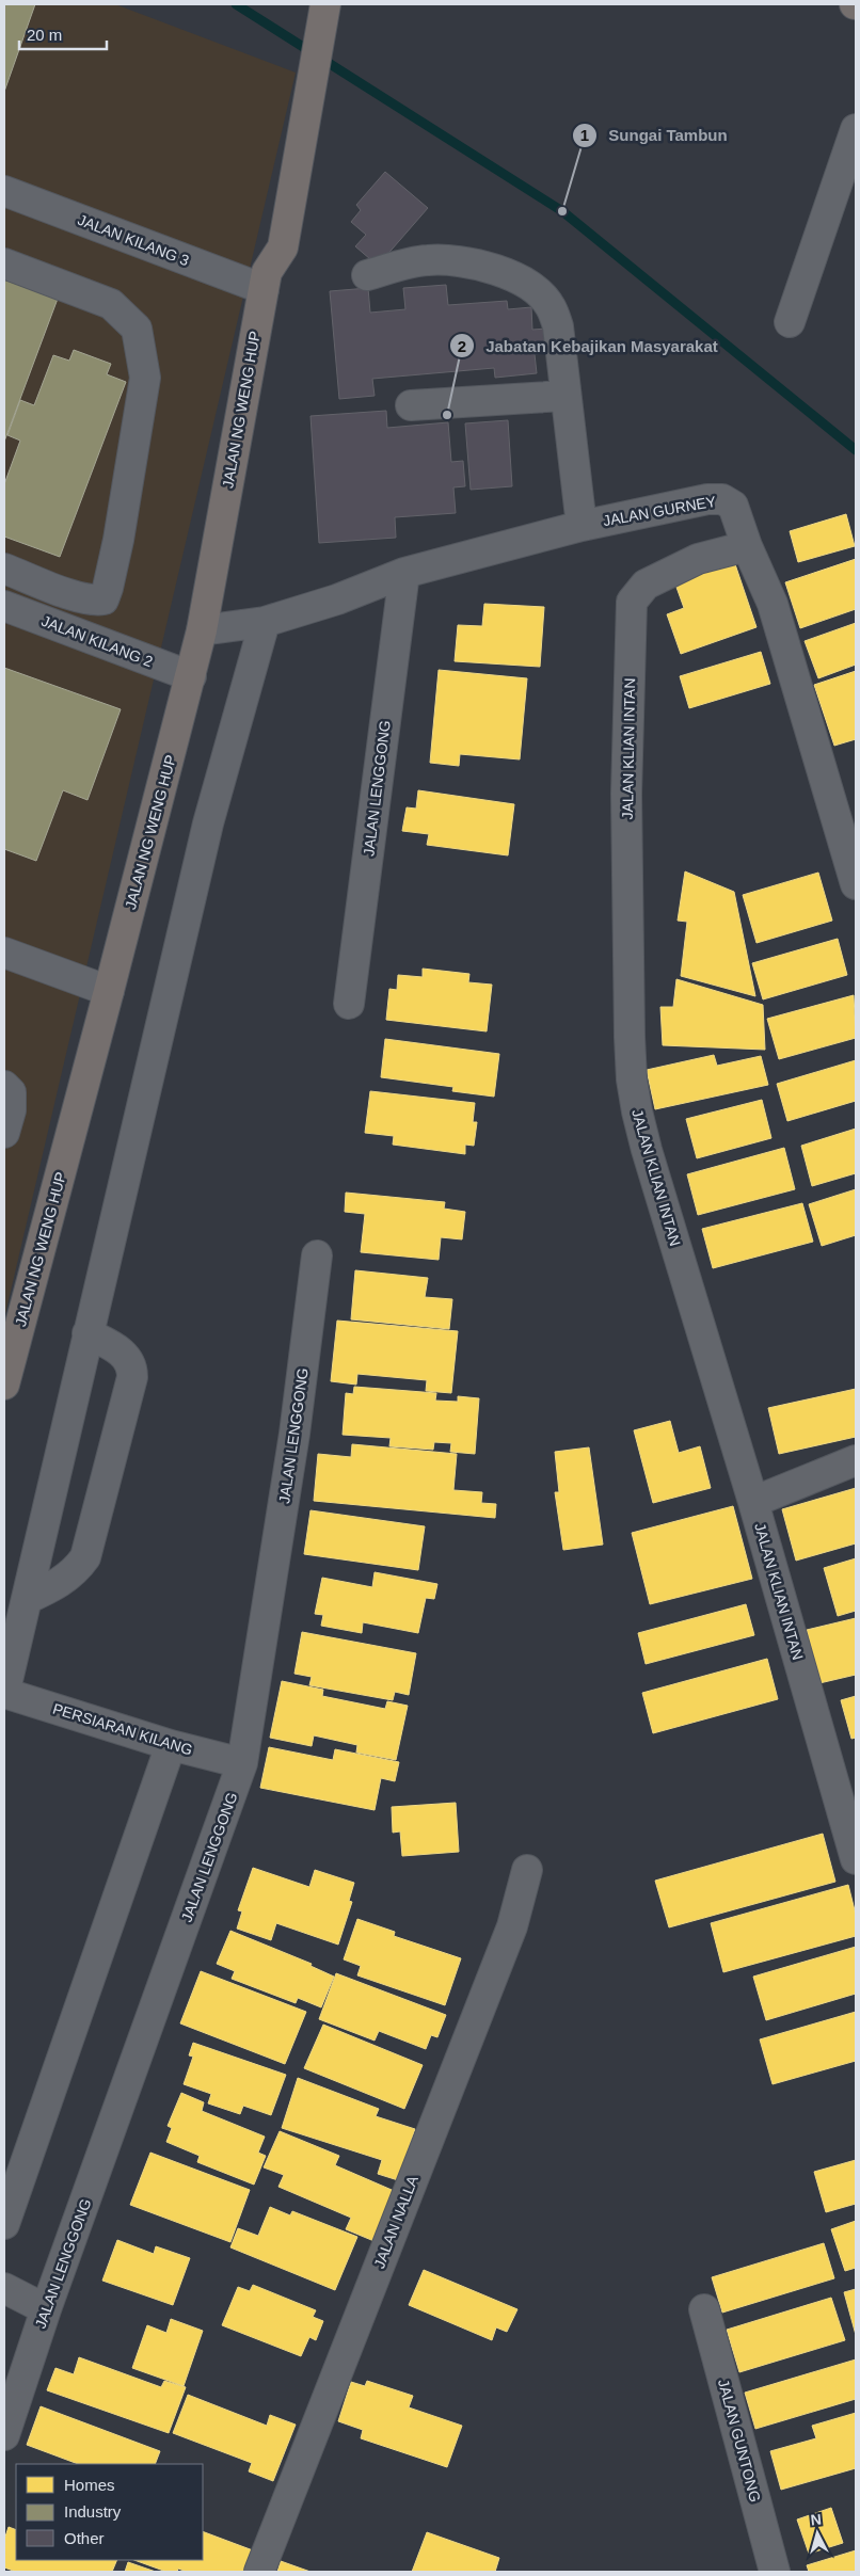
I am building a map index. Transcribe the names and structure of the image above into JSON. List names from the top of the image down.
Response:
{
  "streets": {
    "main road": ["JALAN NG WENG HUP"],
    "street": [
      "JALAN KILANG 3",
      "JALAN GURNEY",
      "JALAN KILANG 2",
      "JALAN KLIAN INTAN",
      "JALAN LENGGONG",
      "PERSIARAN KILANG",
      "JALAN NALLA",
      "JALAN GUNTONG"
    ]
  },
  "crossings": [
    ["JALAN KILANG 3", "JALAN NG WENG HUP"],
    ["JALAN NG WENG HUP", "JALAN GURNEY"],
    ["JALAN NG WENG HUP", "JALAN KILANG 2"],
    ["JALAN GURNEY", "JALAN KLIAN INTAN"],
    ["JALAN GURNEY", "JALAN LENGGONG"],
    ["JALAN LENGGONG", "PERSIARAN KILANG"]
  ],
  "places": ["Sungai Tambun", "Jabatan Kebajikan Masyarakat"],
  "legend": ["Homes", "Industry", "Other"],
  "scale_bar": "20 m",
  "north": "top"
}
